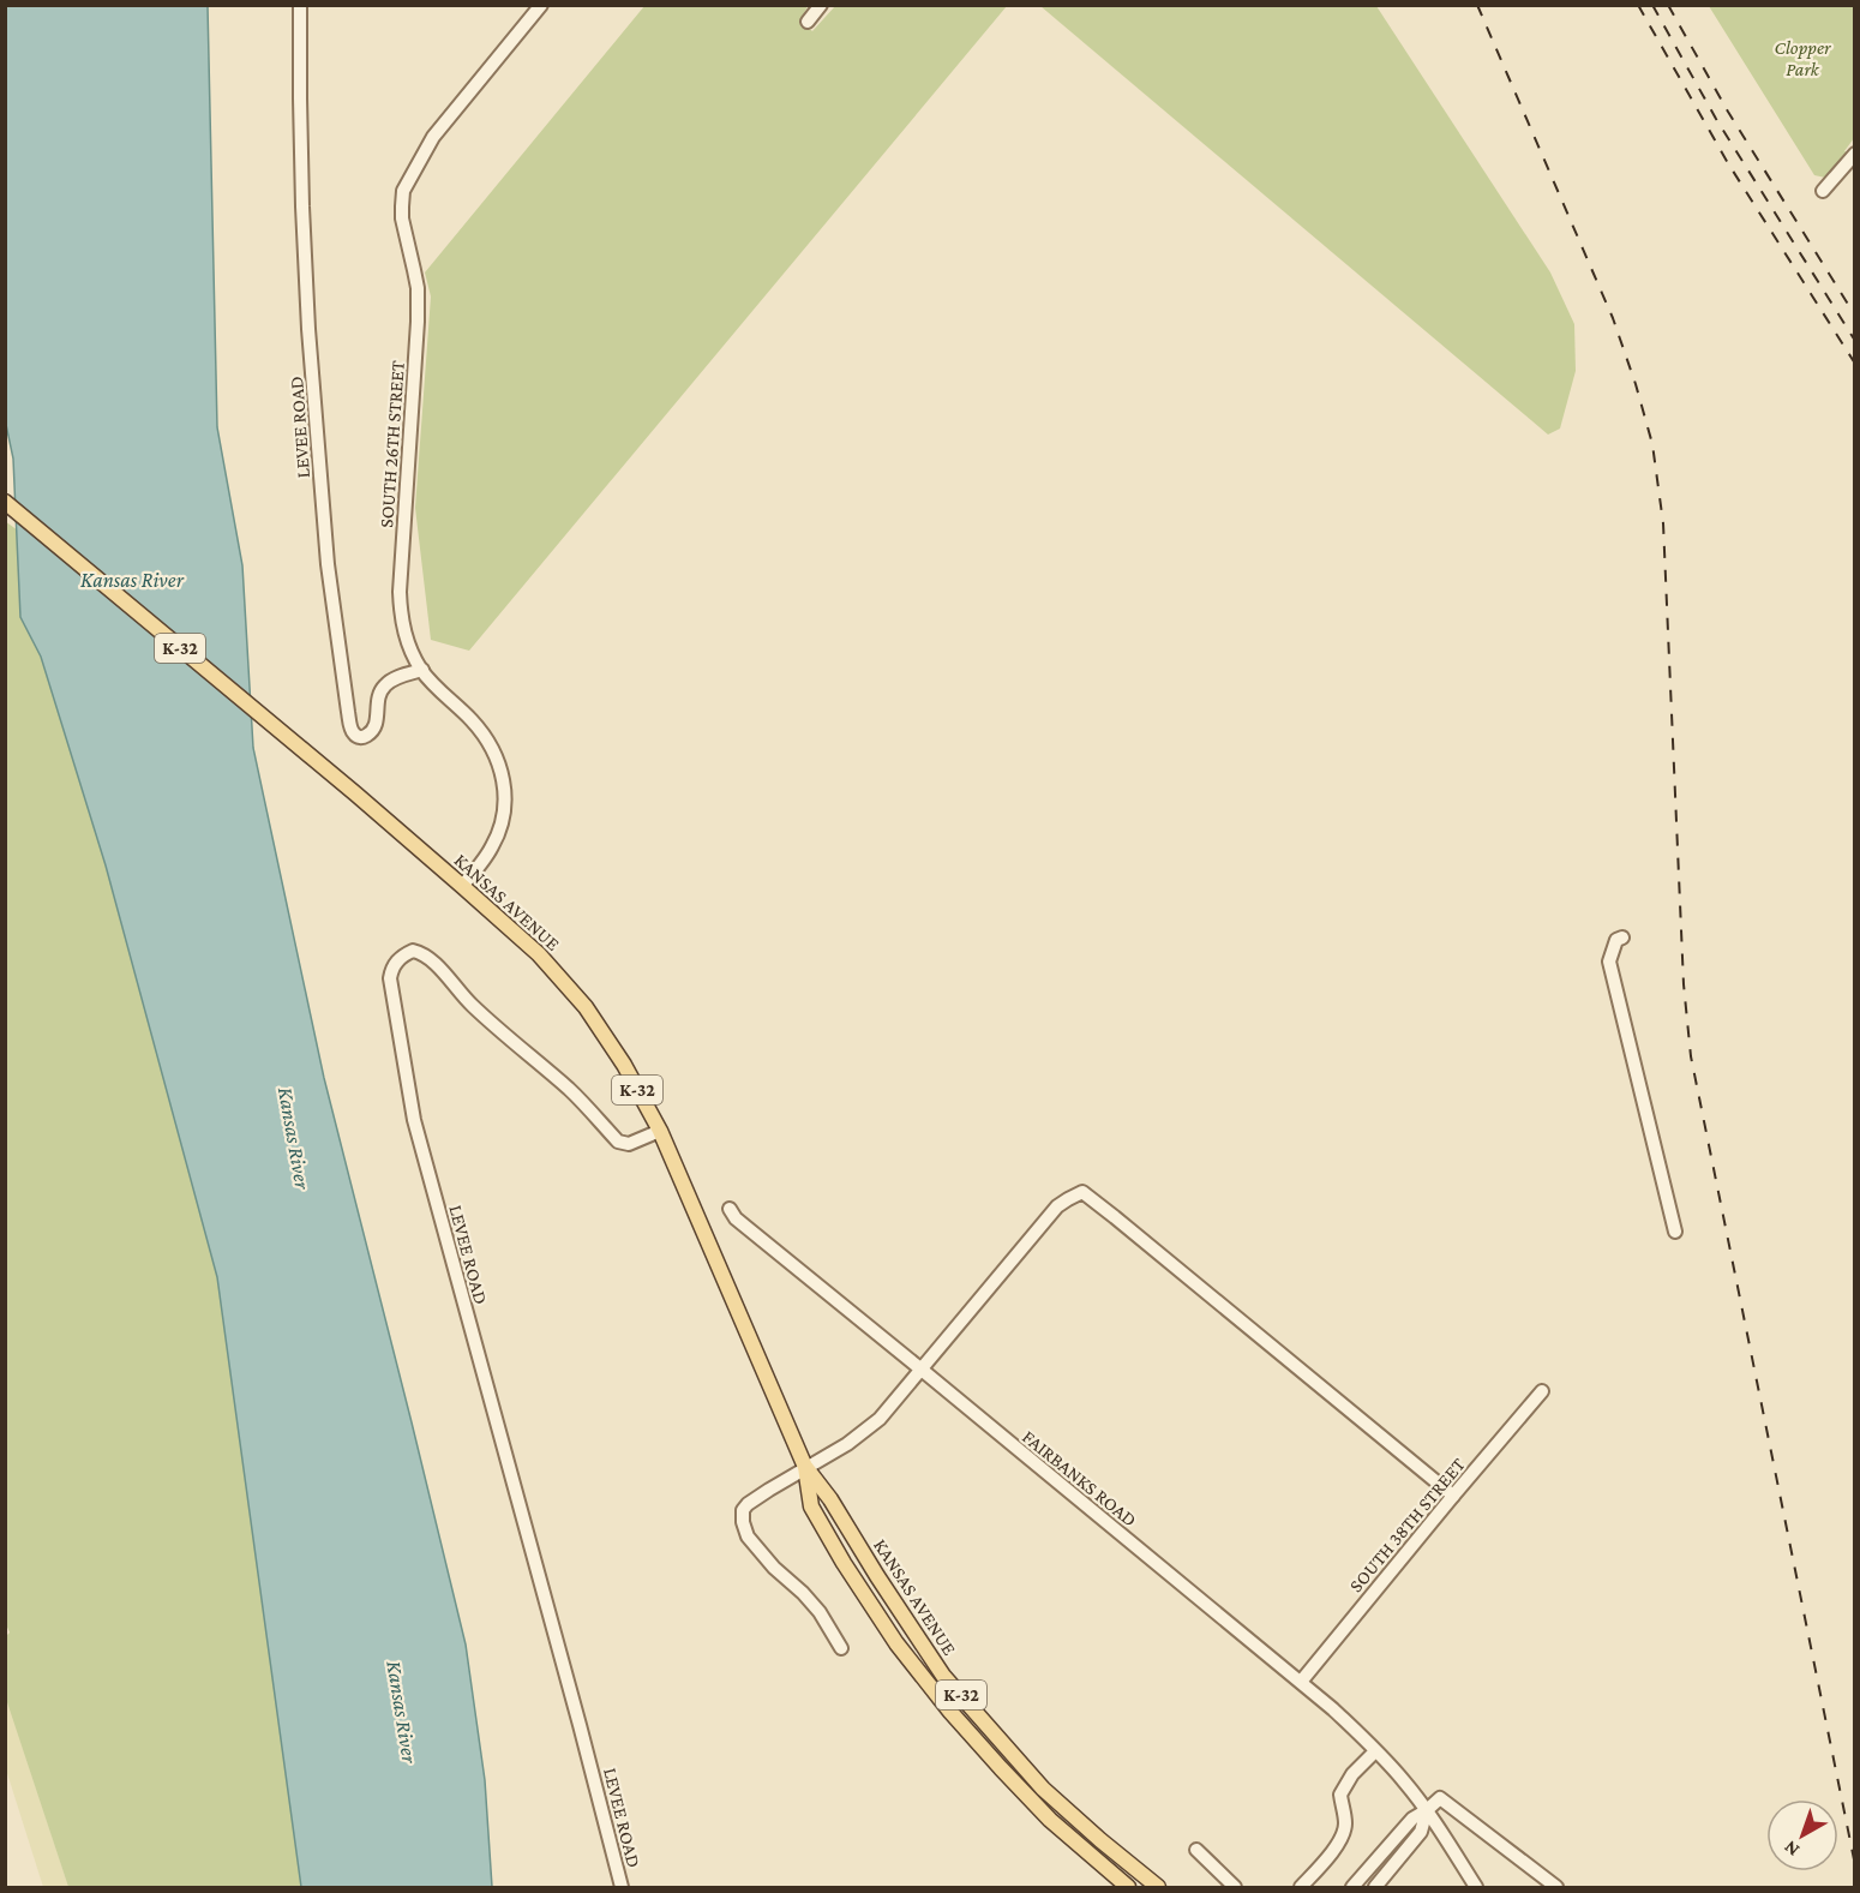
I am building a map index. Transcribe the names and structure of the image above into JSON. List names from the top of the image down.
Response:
{
  "streets": {
    "main road": ["K-32", "KANSAS AVENUE"],
    "street": [
      "LEVEE ROAD",
      "SOUTH 26TH STREET",
      "FAIRBANKS ROAD",
      "SOUTH 38TH STREET"
    ]
  },
  "crossings": [
    ["LEVEE ROAD", "SOUTH 26TH STREET"],
    ["LEVEE ROAD", "KANSAS AVENUE"],
    ["SOUTH 26TH STREET", "KANSAS AVENUE"],
    ["FAIRBANKS ROAD", "SOUTH 38TH STREET"]
  ],
  "water": ["Kansas River"],
  "parks": ["Clopper Park"],
  "north": "bottom left"
}
